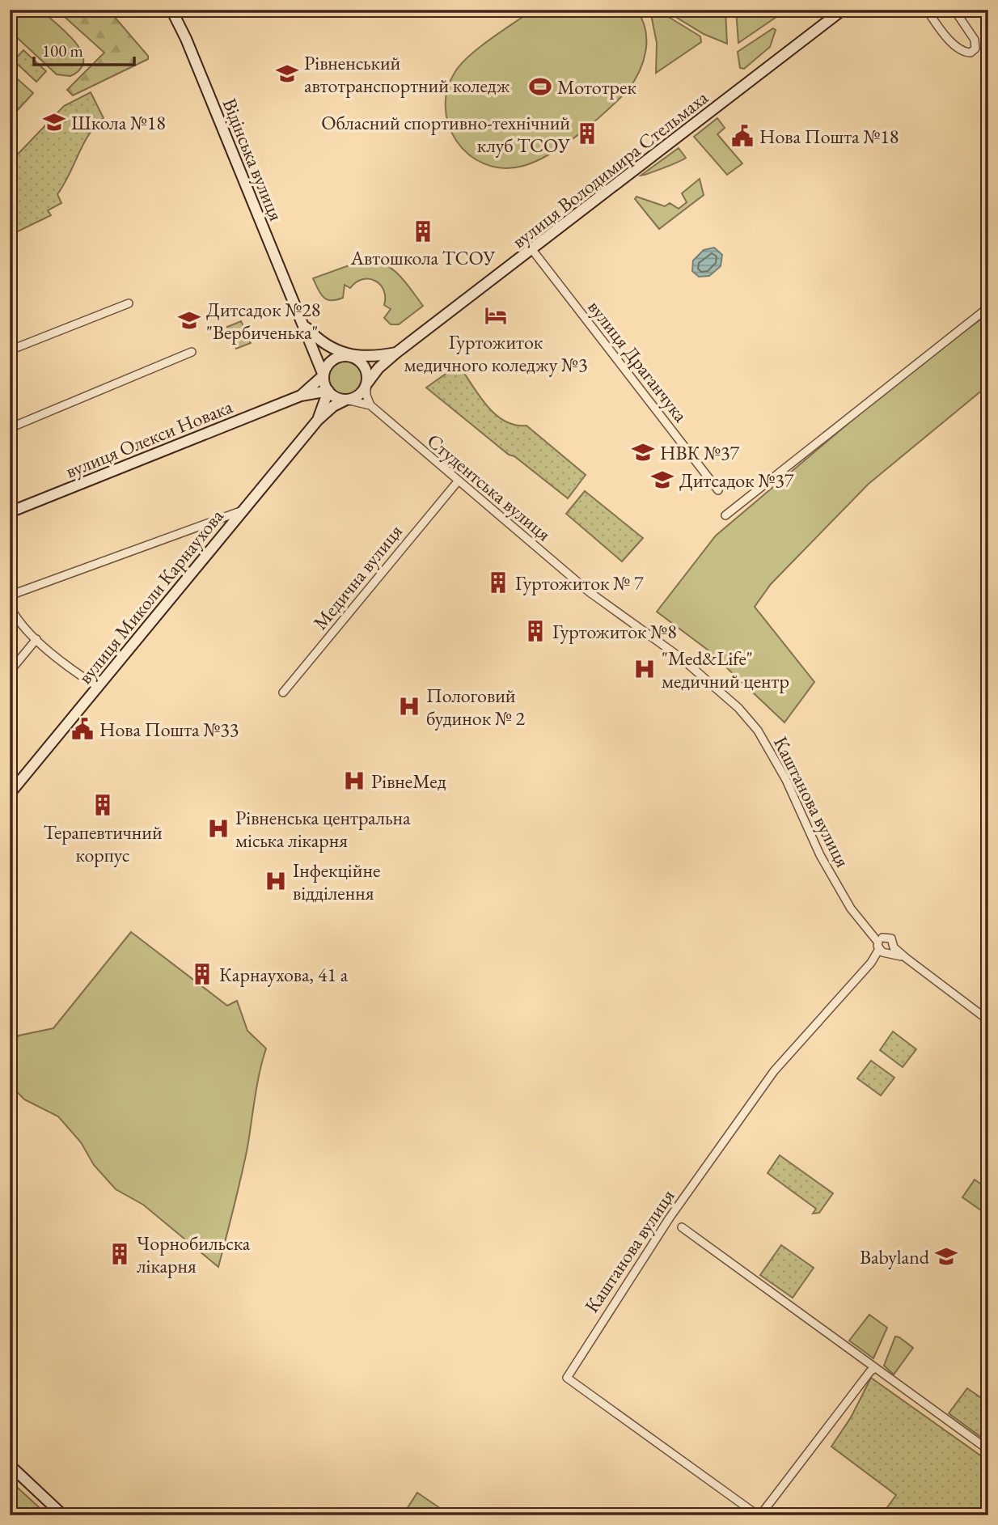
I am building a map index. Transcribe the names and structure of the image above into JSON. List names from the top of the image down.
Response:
{
  "streets": {
    "main road": [
      "Відінська вулиця",
      "вулиця Володимира Стельмаха",
      "вулиця Олекси Новака",
      "вулиця Миколи Карнаухова"
    ],
    "street": [
      "вулиця Драганчука",
      "Студентська вулиця",
      "Медична вулиця",
      "Каштанова вулиця"
    ]
  },
  "crossings": [
    ["Відінська вулиця", "вулиця Володимира Стельмаха"],
    ["Відінська вулиця", "вулиця Олекси Новака"],
    ["Відінська вулиця", "вулиця Миколи Карнаухова"],
    ["вулиця Володимира Стельмаха", "вулиця Драганчука"],
    ["вулиця Володимира Стельмаха", "вулиця Олекси Новака"],
    ["вулиця Володимира Стельмаха", "вулиця Миколи Карнаухова"],
    ["вулиця Олекси Новака", "вулиця Миколи Карнаухова"],
    ["Студентська вулиця", "Медична вулиця"],
    ["Студентська вулиця", "Каштанова вулиця"]
  ],
  "places": {
    "school or university": [
      "Рівненський автотранспортний коледж",
      "Школа №18",
      "Дитсадок №28 \"Вербиченька\"",
      "НВК №37",
      "Дитсадок №37",
      "Babyland"
    ],
    "sports": ["Мототрек"],
    "building": [
      "Обласний спортивно-технічний клуб ТСОУ",
      "Автошкола ТСОУ",
      "Гуртожиток № 7",
      "Гуртожиток №8",
      "Терапевтичний корпус",
      "Карнаухова, 41 а",
      "Чорнобильска лікарня"
    ],
    "public building": ["Нова Пошта №18", "Нова Пошта №33"],
    "hotel": ["Гуртожиток медичного коледжу №3"],
    "hospital": [
      "\"Med&Life\" медичний центр",
      "Пологовий будинок № 2",
      "РівнеМед",
      "Рівненська центральна міська лікарня",
      "Інфекційне відділення"
    ]
  },
  "scale_bar": "100 m"
}
